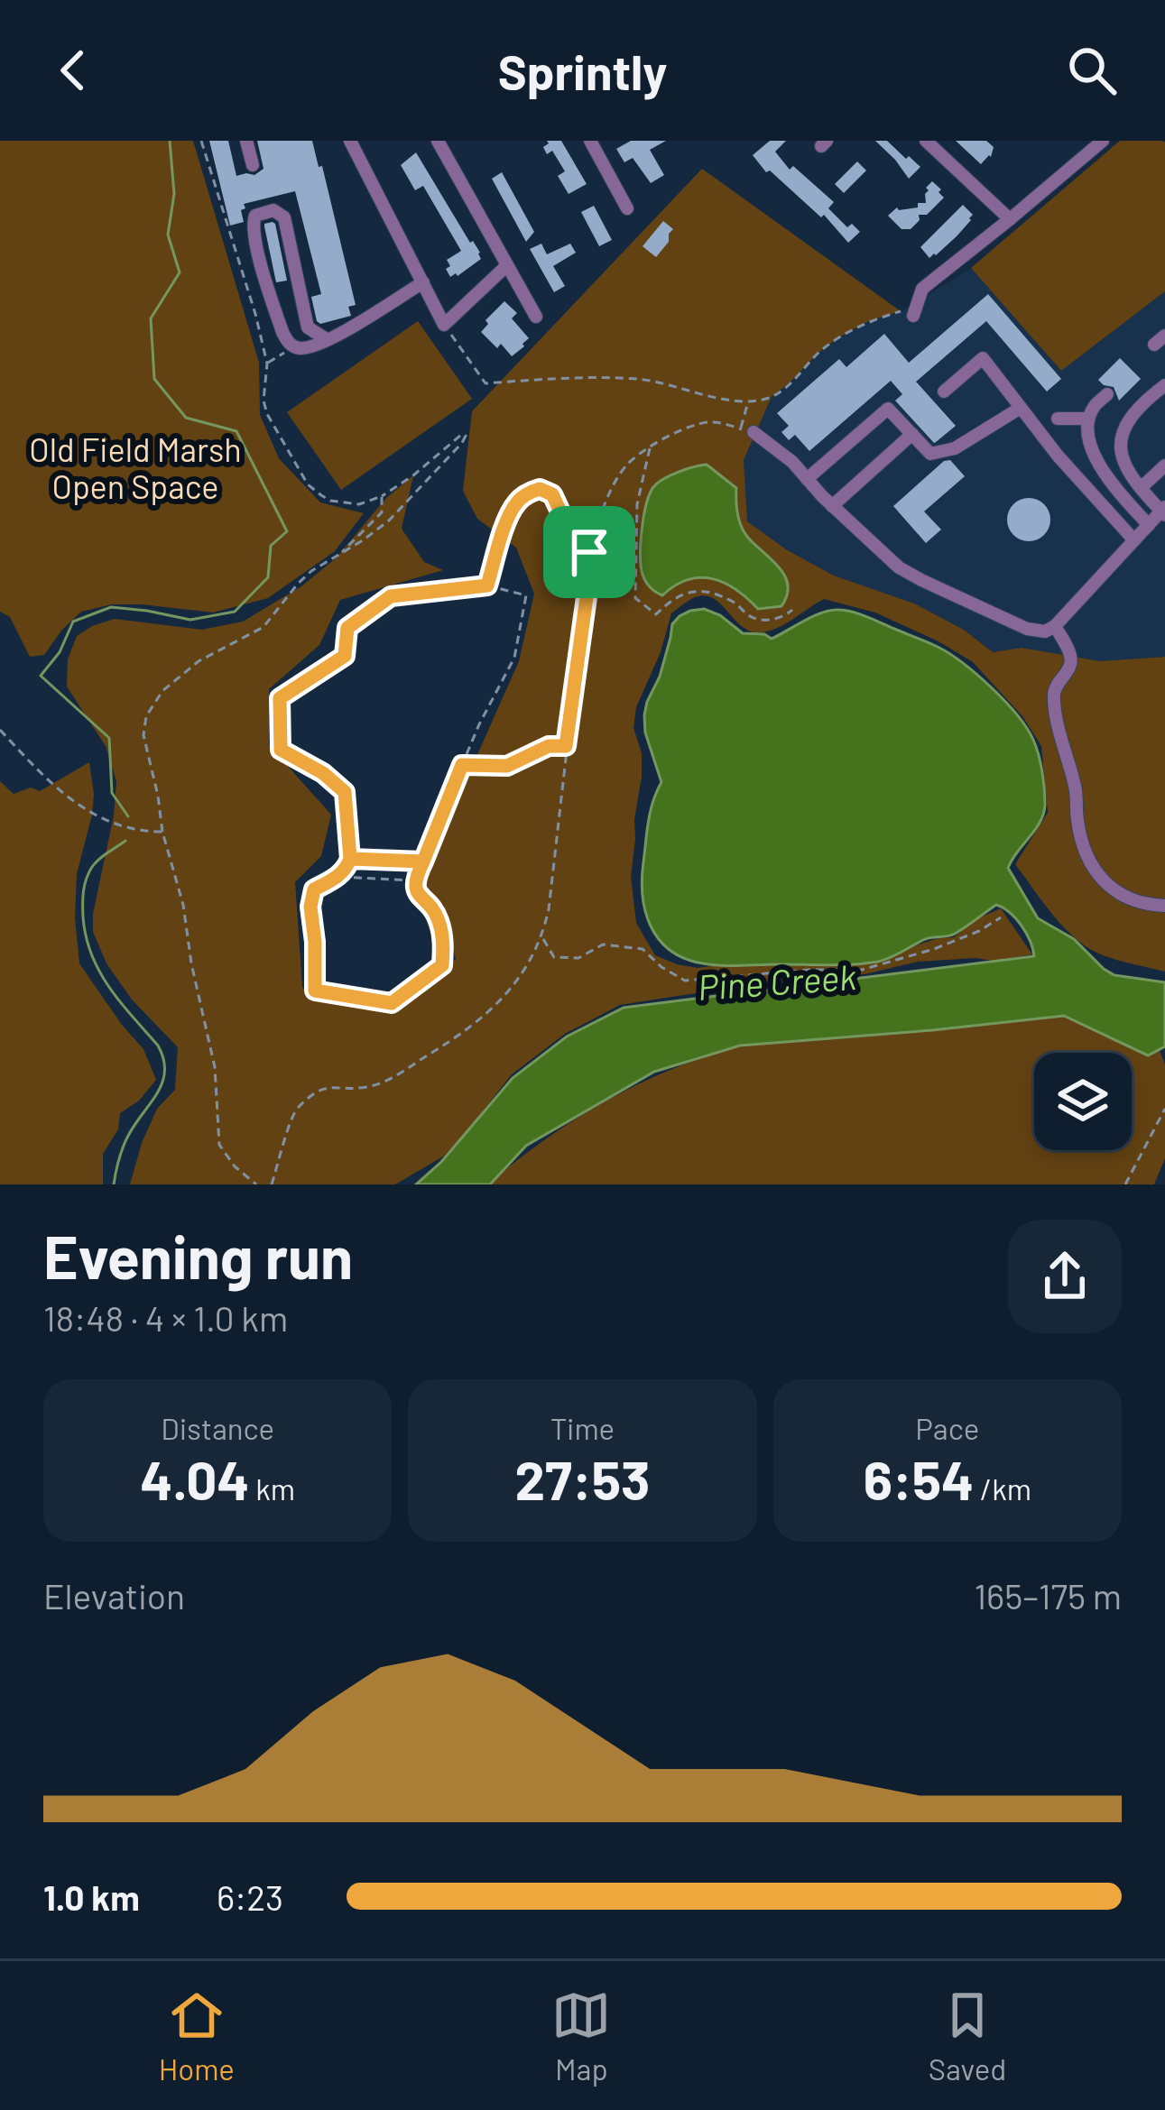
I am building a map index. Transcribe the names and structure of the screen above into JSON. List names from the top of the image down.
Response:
{
  "water": ["Pine Creek"],
  "parks": ["Old Field Marsh Open Space"],
  "page": {
    "header": "Sprintly",
    "heading": ["Evening run", "18:48 · 4 × 1.0 km"],
    "stats": [
      ["Distance", "4.04 km"],
      ["Time", "27:53"],
      ["Pace", "6:54 /km"]
    ],
    "chart": ["Elevation", "165–175 m"],
    "list": [
      {
        "name": "1.0 km",
        "note": "6:23"
      }
    ],
    "tabs": ["Home", "Map", "Saved"]
  }
}
